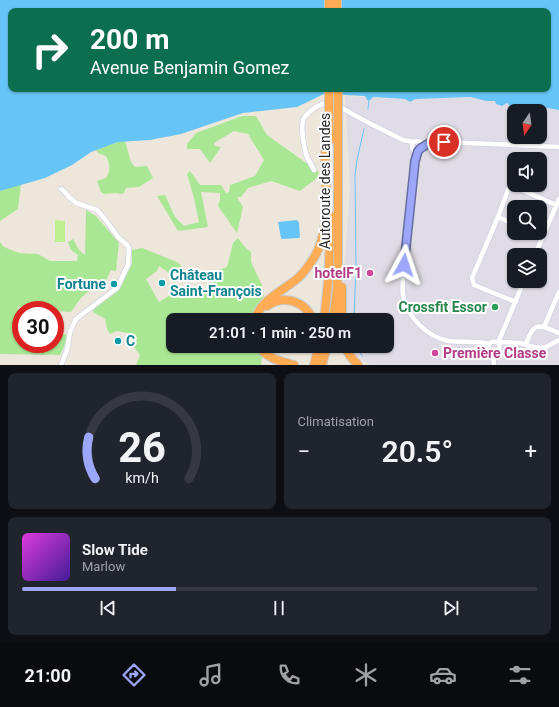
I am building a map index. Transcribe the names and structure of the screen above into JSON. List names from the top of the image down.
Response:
{
  "streets": {
    "highway": ["Autoroute des Landes"]
  },
  "places": [
    "hotelF1",
    "Château Saint-François",
    "Fortune",
    "Crossfit Essor",
    "C",
    "Première Classe"
  ],
  "north": "bottom",
  "page": {
    "turn": ["200 m", "Avenue Benjamin Gomez"],
    "limit": "30",
    "trip": "21:01 · 1 min · 250 m",
    "tile": "Climatisation",
    "heat": ["−", "20.5°", "+"],
    "song": ["Slow Tide", "Marlow"],
    "tabs": "21:00",
    "gauge": ["26", "km/h"]
  }
}
